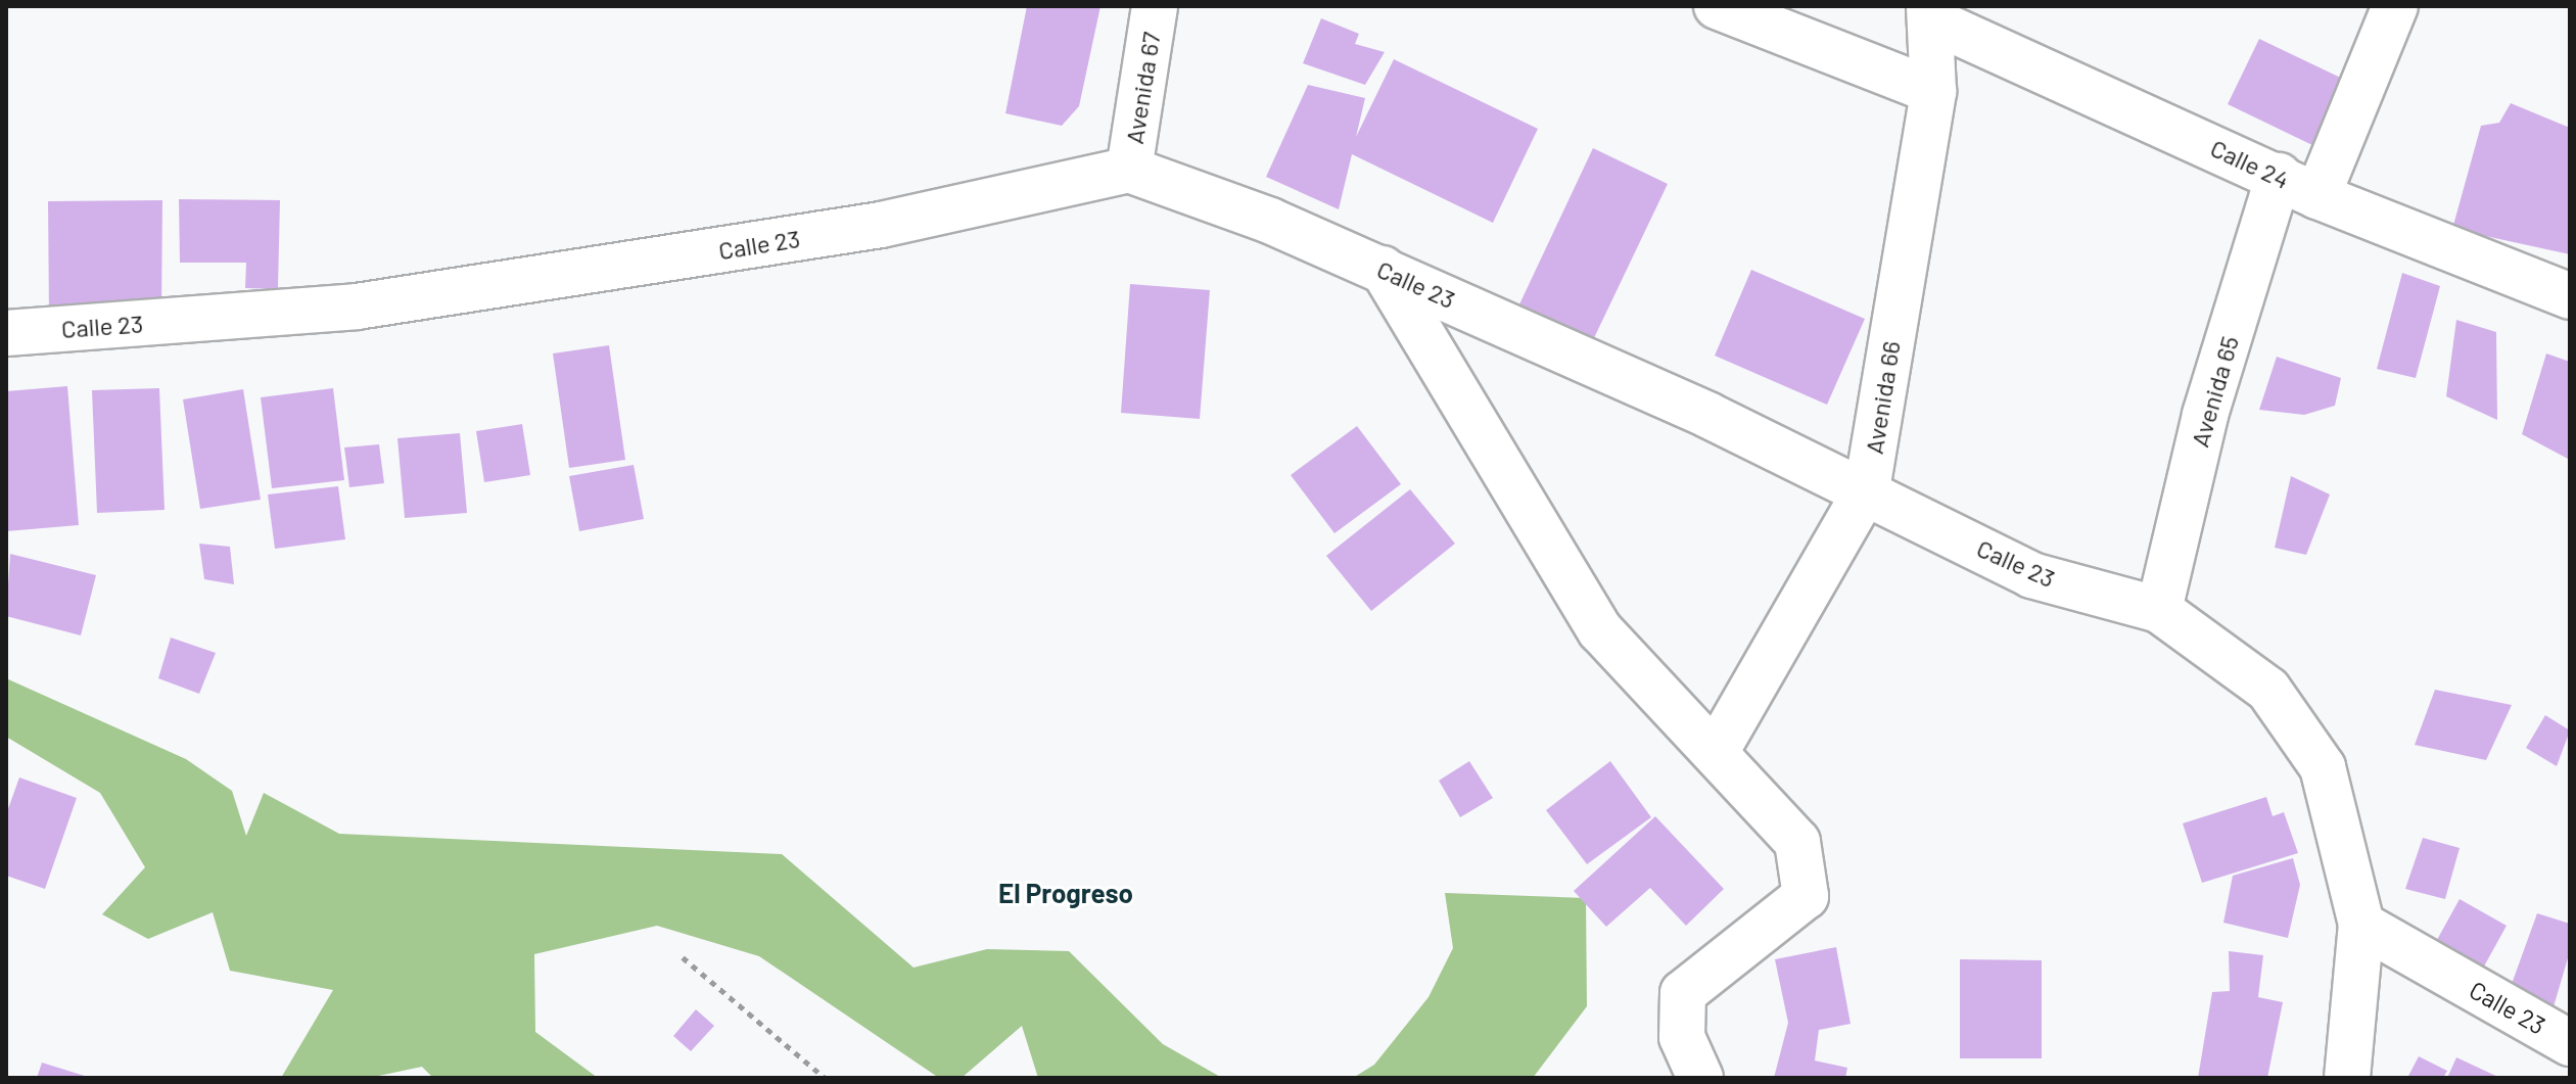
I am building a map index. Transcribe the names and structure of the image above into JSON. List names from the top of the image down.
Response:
{
  "streets": {
    "street": [
      "Avenida 67",
      "Calle 24",
      "Calle 23",
      "Avenida 65",
      "Avenida 66"
    ]
  },
  "crossings": [
    ["Avenida 67", "Calle 23"],
    ["Calle 24", "Avenida 65"],
    ["Calle 24", "Avenida 66"],
    ["Calle 23", "Avenida 65"],
    ["Calle 23", "Avenida 66"]
  ],
  "districts": ["El Progreso"]
}
